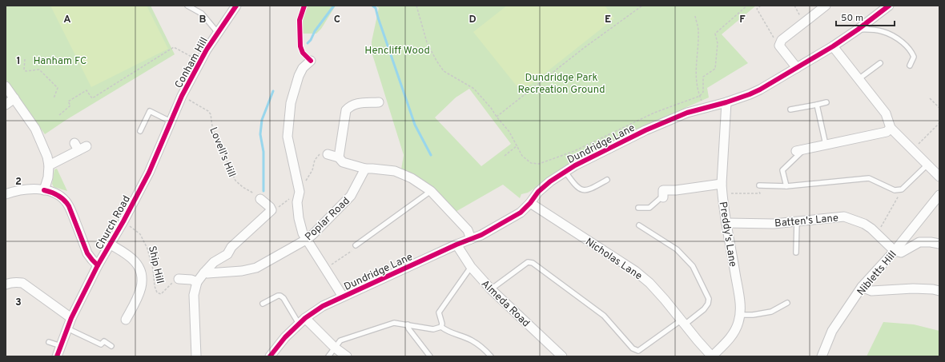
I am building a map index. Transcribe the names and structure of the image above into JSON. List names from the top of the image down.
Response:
{
  "streets": {
    "street": [
      "Conham Hill",
      "Dundridge Lane",
      "Poplar Road",
      "Batten's Lane",
      "Church Road",
      "Preddy's Lane",
      "Nicholas Lane",
      "Nibletts Hill",
      "Almeda Road"
    ],
    "path": ["Lovell's Hill", "Ship Hill"]
  },
  "crossings": [
    ["Conham Hill", "Lovell's Hill"],
    ["Conham Hill", "Church Road"],
    ["Dundridge Lane", "Preddy's Lane"],
    ["Dundridge Lane", "Nicholas Lane"],
    ["Dundridge Lane", "Almeda Road"],
    ["Lovell's Hill", "Church Road"],
    ["Batten's Lane", "Preddy's Lane"],
    ["Batten's Lane", "Nibletts Hill"],
    ["Church Road", "Ship Hill"],
    ["Preddy's Lane", "Nicholas Lane"]
  ],
  "parks": ["Hencliff Wood", "Hanham FC", "Dundridge Park Recreation Ground"],
  "scale_bar": "50 m",
  "grid": {
    "columns": [
      "A",
      "B",
      "C",
      "D",
      "E",
      "F"
    ],
    "rows": ["1", "2", "3"]
  }
}
